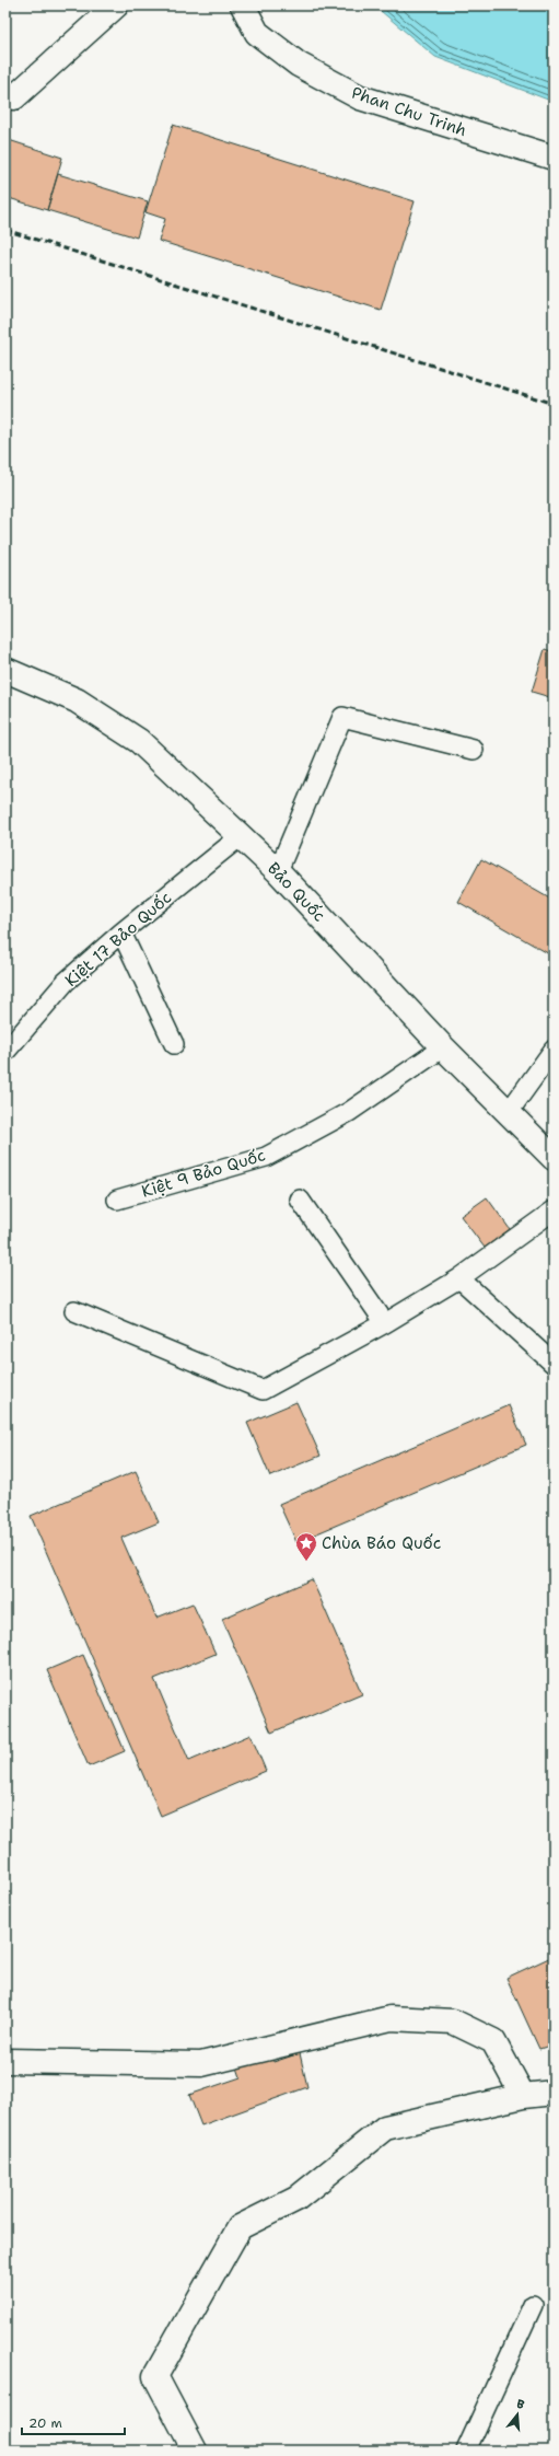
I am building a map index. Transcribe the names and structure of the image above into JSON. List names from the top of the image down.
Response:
{
  "streets": {
    "street": ["Phan Chu Trinh", "Bảo Quốc"],
    "lane": ["Kiệt 17 Bảo Quốc", "Kiệt 9 Bảo Quốc"]
  },
  "crossings": [
    ["Bảo Quốc", "Kiệt 17 Bảo Quốc"],
    ["Bảo Quốc", "Kiệt 9 Bảo Quốc"]
  ],
  "places": {
    "place": ["Chùa Báo Quốc"]
  },
  "scale_bar": "20 m",
  "north": "top"
}
